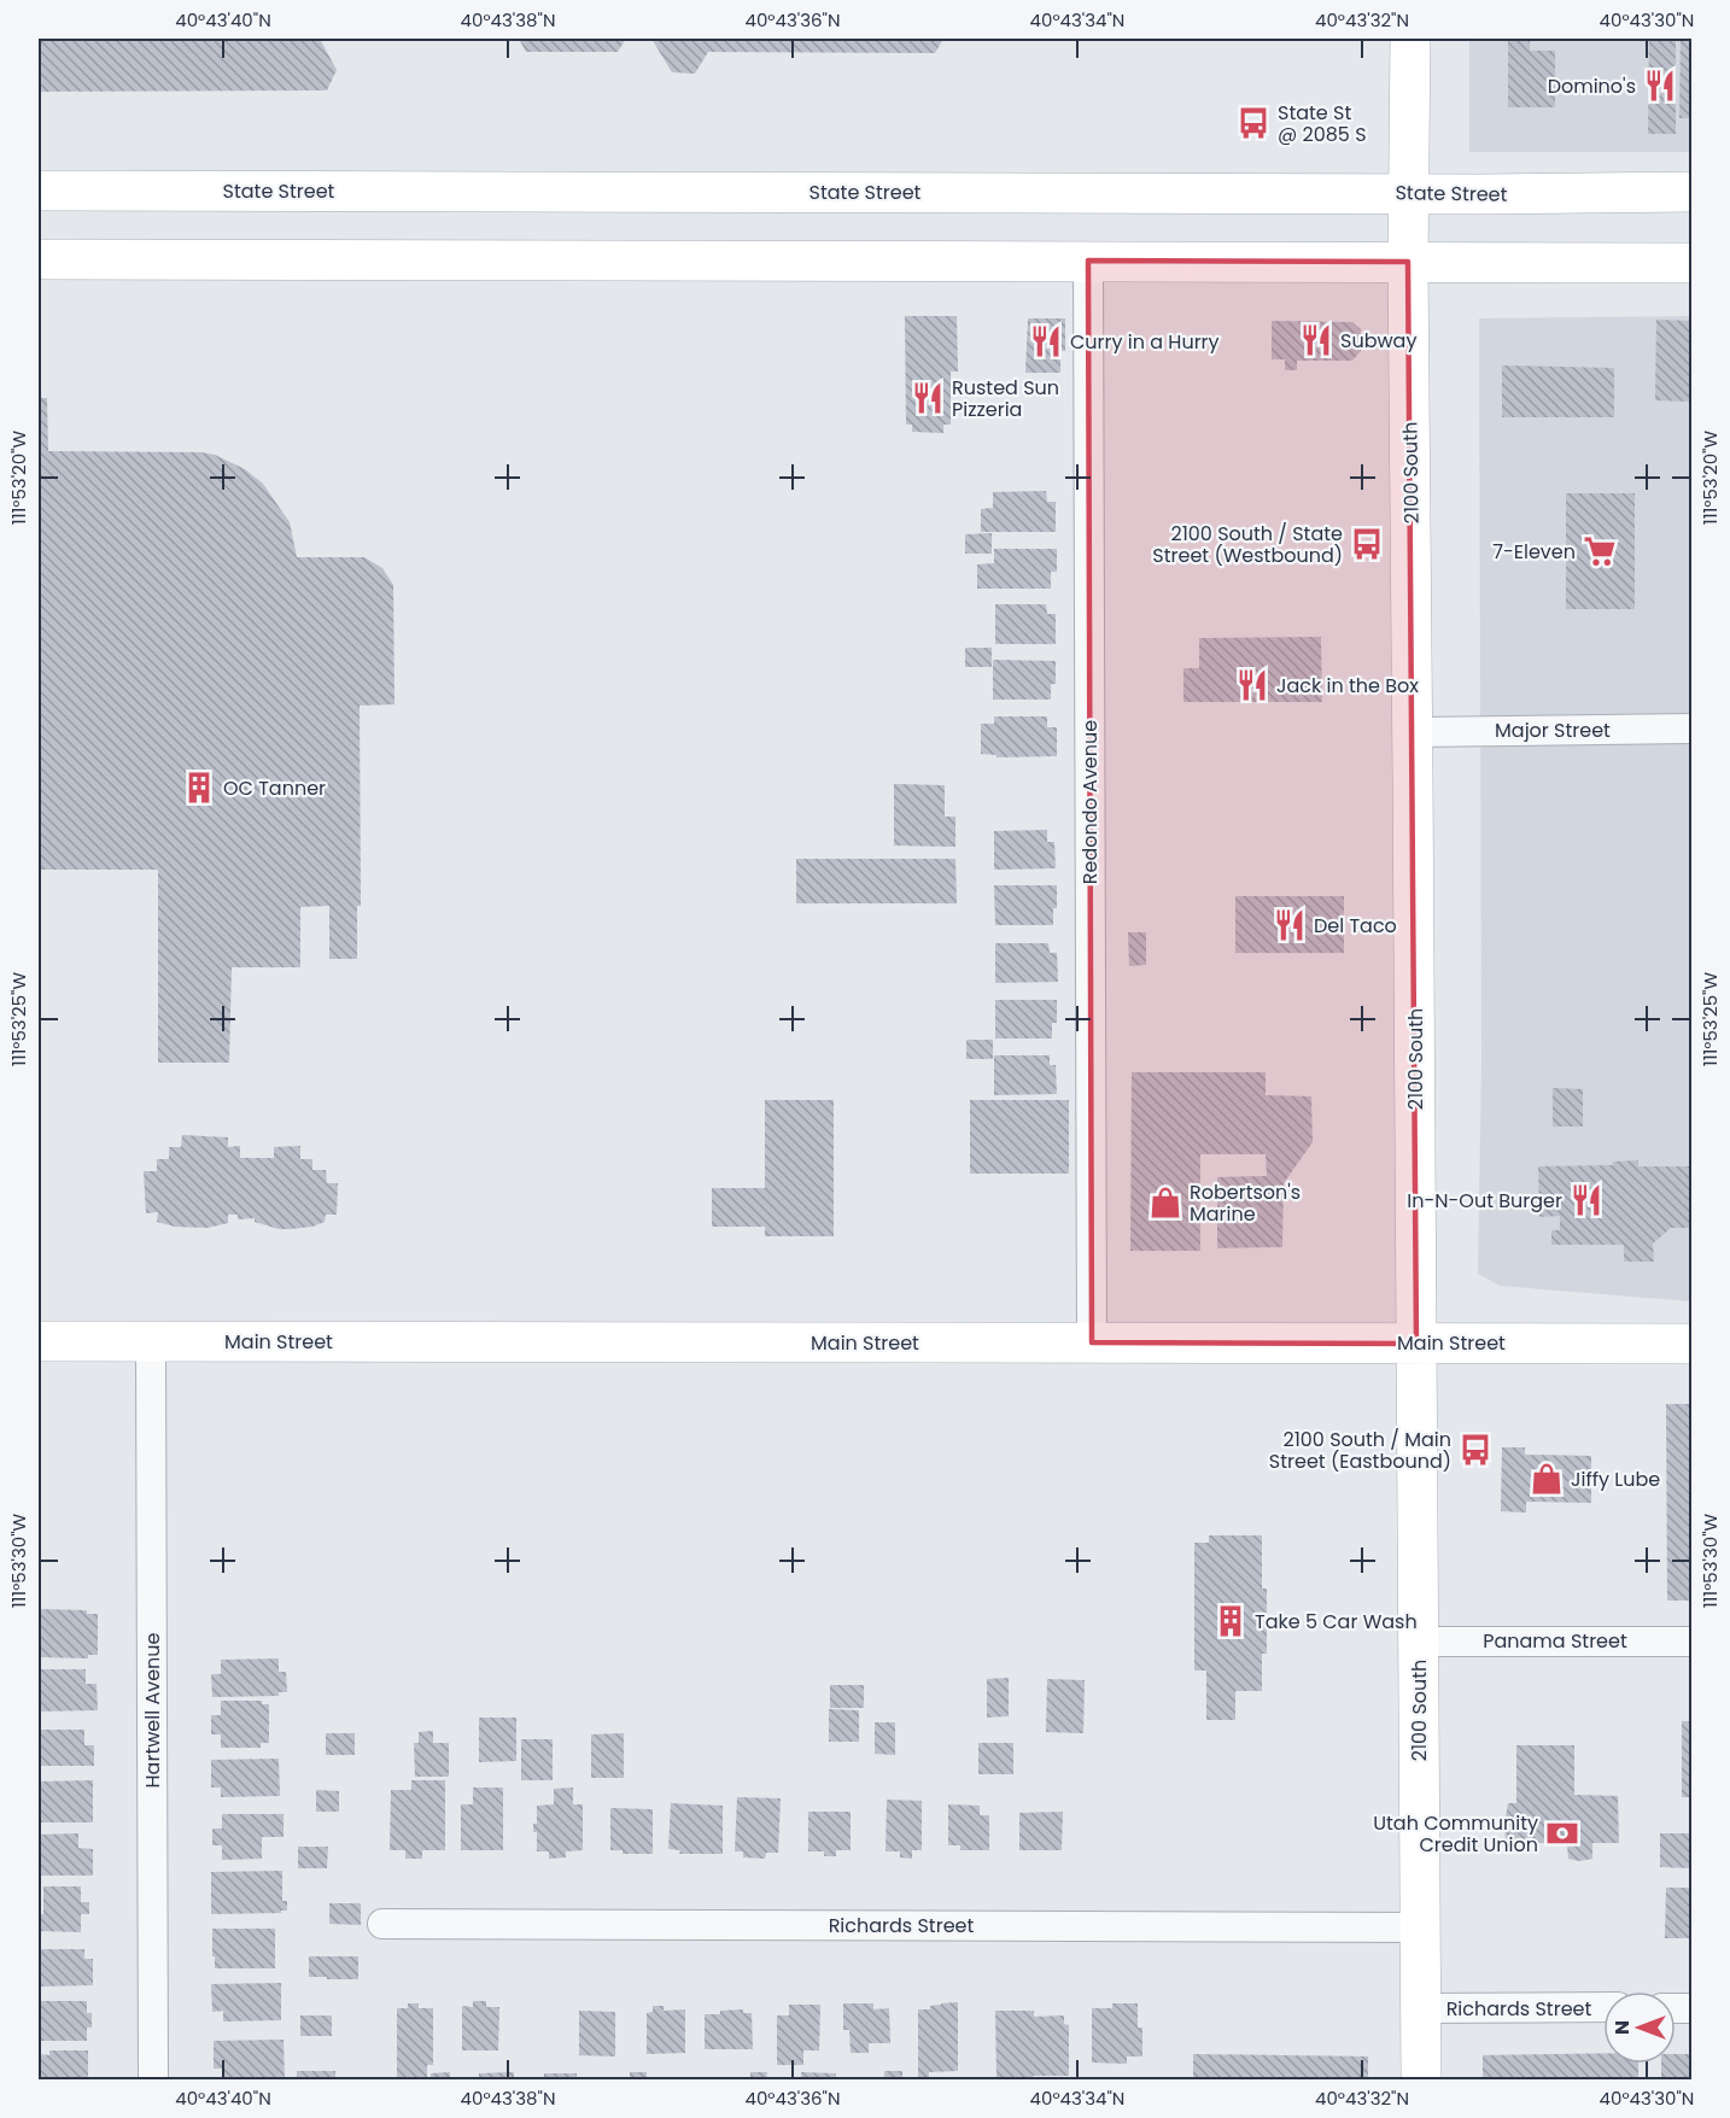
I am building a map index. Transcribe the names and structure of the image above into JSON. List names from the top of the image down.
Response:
{
  "streets": {
    "main road": ["State Street", "2100 South", "Main Street"],
    "street": [
      "Major Street",
      "Redondo Avenue",
      "Panama Street",
      "Hartwell Avenue",
      "Richards Street"
    ]
  },
  "crossings": [
    ["State Street", "2100 South"],
    ["2100 South", "Major Street"],
    ["2100 South", "Main Street"],
    ["2100 South", "Panama Street"],
    ["2100 South", "Richards Street"],
    ["Redondo Avenue", "Main Street"],
    ["Main Street", "Hartwell Avenue"]
  ],
  "places": {
    "restaurant": [
      "Domino's",
      "Subway",
      "Curry in a Hurry",
      "Rusted Sun Pizzeria",
      "Jack in the Box",
      "Del Taco",
      "In-N-Out Burger"
    ],
    "bus stop": ["State St @ 2085 S", "2100 South / State Street (Westbound)", "2100 South / Main Street (Eastbound)"],
    "supermarket": ["7-Eleven"],
    "building": ["OC Tanner", "Take 5 Car Wash"],
    "shop": ["Robertson's Marine", "Jiffy Lube"],
    "bank": ["Utah Community Credit Union"]
  },
  "north": "left",
  "coordinates": [
    "40°43'40\"N",
    "40°43'38\"N",
    "40°43'36\"N",
    "40°43'34\"N",
    "40°43'32\"N",
    "40°43'30\"N",
    "111°53'20\"W",
    "111°53'25\"W",
    "111°53'30\"W"
  ]
}
